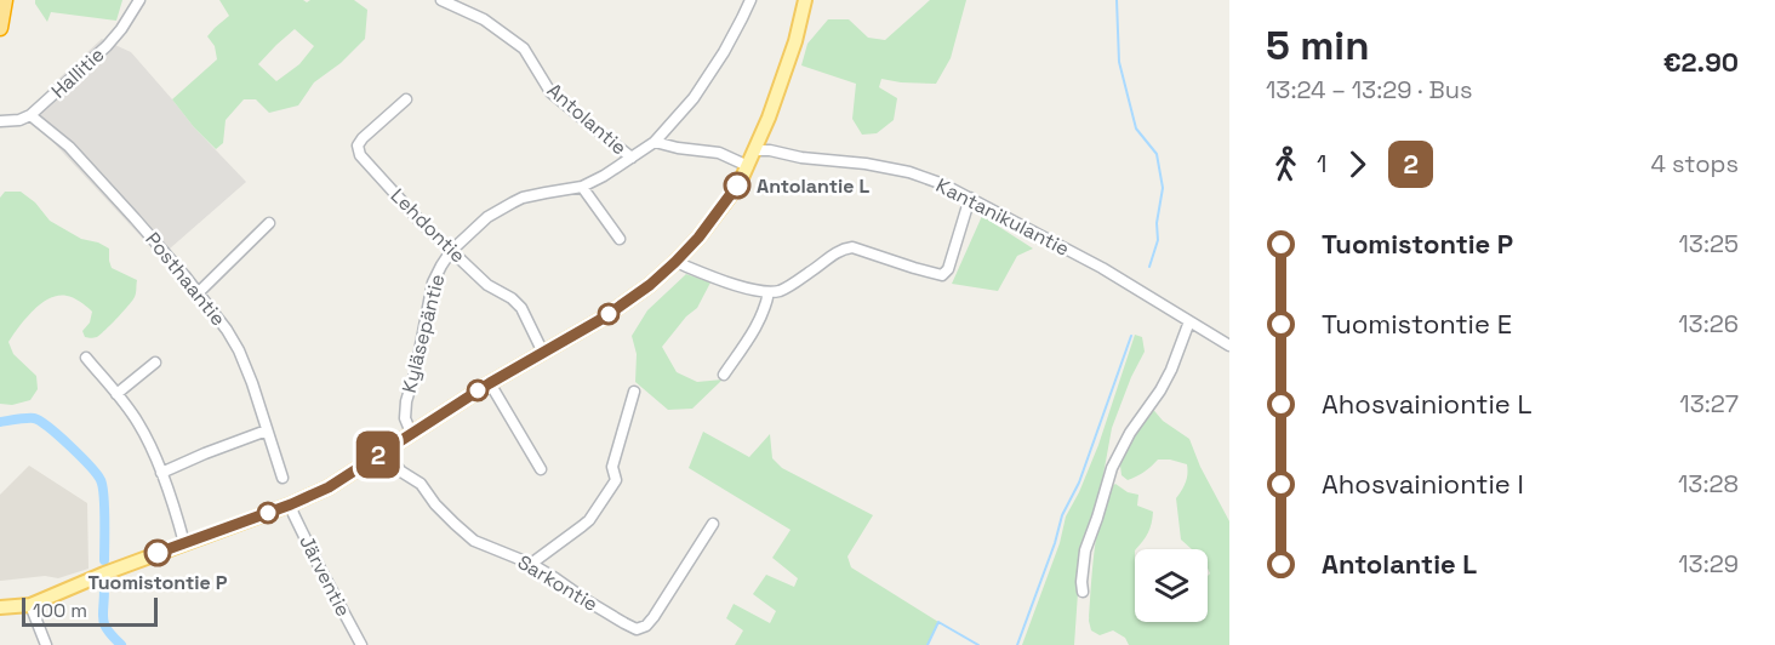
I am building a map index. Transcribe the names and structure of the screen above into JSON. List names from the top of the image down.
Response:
{
  "streets": {
    "street": [
      "Hallitie",
      "Antolantie",
      "Kantanikulantie",
      "Lehdontie",
      "Posthaantie",
      "Kyläsepäntie",
      "Järventie",
      "Sarkontie"
    ]
  },
  "crossings": [
    ["Hallitie", "Posthaantie"],
    ["Antolantie", "Kyläsepäntie"],
    ["Lehdontie", "Kyläsepäntie"]
  ],
  "places": ["Antolantie L", "Tuomistontie P"],
  "lines": ["bus line 2"],
  "scale_bar": "100 m",
  "page": {
    "on_map": "2",
    "heading": ["5 min", "13:24 – 13:29 · Bus", "€2.90"],
    "legs": ["1", "2", "4 stops"],
    "list": [
      {
        "name": "Tuomistontie P",
        "value": "13:25"
      },
      {
        "name": "Tuomistontie E",
        "value": "13:26"
      },
      {
        "name": "Ahosvainiontie L",
        "value": "13:27"
      },
      {
        "name": "Ahosvainiontie I",
        "value": "13:28"
      },
      {
        "name": "Antolantie L",
        "value": "13:29"
      }
    ],
    "scale": "100 m"
  }
}
